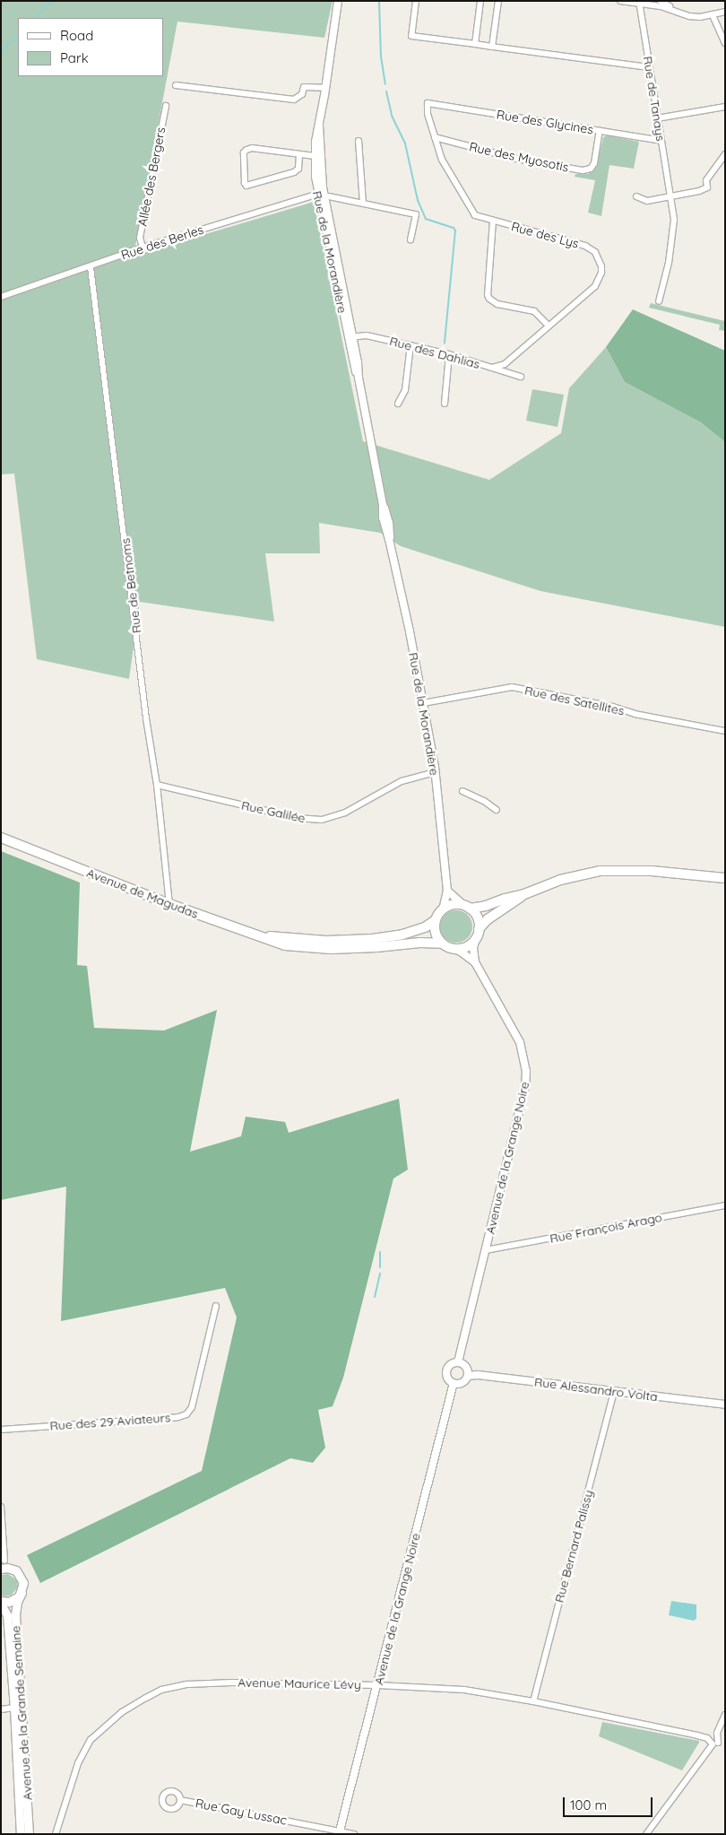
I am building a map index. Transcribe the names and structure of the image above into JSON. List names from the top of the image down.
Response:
{
  "streets": {
    "main road": ["Avenue de Magudas", "Avenue de la Grande Semaine"],
    "street": [
      "Rue de Tanays",
      "Rue des Glycines",
      "Rue des Myosotis",
      "Allée des Bergers",
      "Rue des Lys",
      "Rue des Berles",
      "Rue de la Morandière",
      "Rue des Dahlias",
      "Rue de Betnoms",
      "Rue des Satellites",
      "Rue Galilée",
      "Avenue de la Grange Noire",
      "Rue François Arago",
      "Rue Alessandro Volta",
      "Rue des 29 Aviateurs",
      "Rue Bernard Palissy",
      "Avenue Maurice Lévy",
      "Rue Gay Lussac"
    ]
  },
  "crossings": [
    ["Rue de Tanays", "Rue des Glycines"],
    ["Rue des Glycines", "Rue des Myosotis"],
    ["Rue des Glycines", "Rue des Lys"],
    ["Rue des Myosotis", "Rue des Lys"],
    ["Allée des Bergers", "Rue des Berles"],
    ["Rue des Lys", "Rue des Dahlias"],
    ["Rue des Berles", "Rue de la Morandière"],
    ["Rue des Berles", "Rue de Betnoms"],
    ["Rue de la Morandière", "Rue des Dahlias"],
    ["Rue de la Morandière", "Rue des Satellites"],
    ["Rue de la Morandière", "Rue Galilée"],
    ["Rue de la Morandière", "Avenue de Magudas"],
    ["Rue de la Morandière", "Avenue de la Grange Noire"],
    ["Rue de Betnoms", "Rue Galilée"],
    ["Rue de Betnoms", "Avenue de Magudas"],
    ["Avenue de Magudas", "Avenue de la Grange Noire"],
    ["Avenue de la Grange Noire", "Rue François Arago"],
    ["Avenue de la Grange Noire", "Rue Alessandro Volta"],
    ["Avenue de la Grange Noire", "Avenue Maurice Lévy"],
    ["Avenue de la Grange Noire", "Rue Gay Lussac"],
    ["Rue Alessandro Volta", "Rue Bernard Palissy"],
    ["Rue Bernard Palissy", "Avenue Maurice Lévy"]
  ],
  "legend": ["Road", "Park"],
  "scale_bar": "100 m"
}
